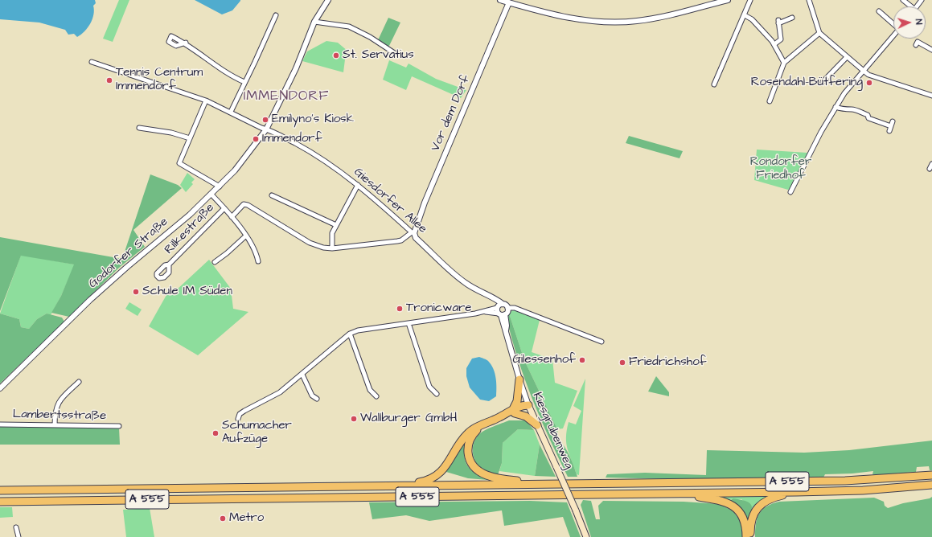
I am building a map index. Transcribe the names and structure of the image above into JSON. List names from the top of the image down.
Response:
{
  "streets": {
    "highway": ["A 555"],
    "main road": ["Kiesgrubenweg"],
    "street": [
      "Vor dem Dorf",
      "Giesdorfer Allee",
      "Rilkestraße",
      "Godorfer Straße",
      "Lambertsstraße"
    ]
  },
  "crossings": [
    ["Vor dem Dorf", "Giesdorfer Allee"],
    ["Giesdorfer Allee", "Godorfer Straße"]
  ],
  "districts": ["IMMENDORF"],
  "parks": ["Rondorfer Friedhof"],
  "places": [
    "St. Servatius",
    "Tennis Centrum Immendorf",
    "Rosendahl-Bütfering",
    "Emilyno’s Kiosk",
    "Immendorf",
    "Schule IM Süden",
    "Tronicware",
    "Gilessenhof",
    "Friedrichshof",
    "Wallburger GmbH",
    "Schumacher Aufzüge",
    "Metro"
  ],
  "north": "right"
}
